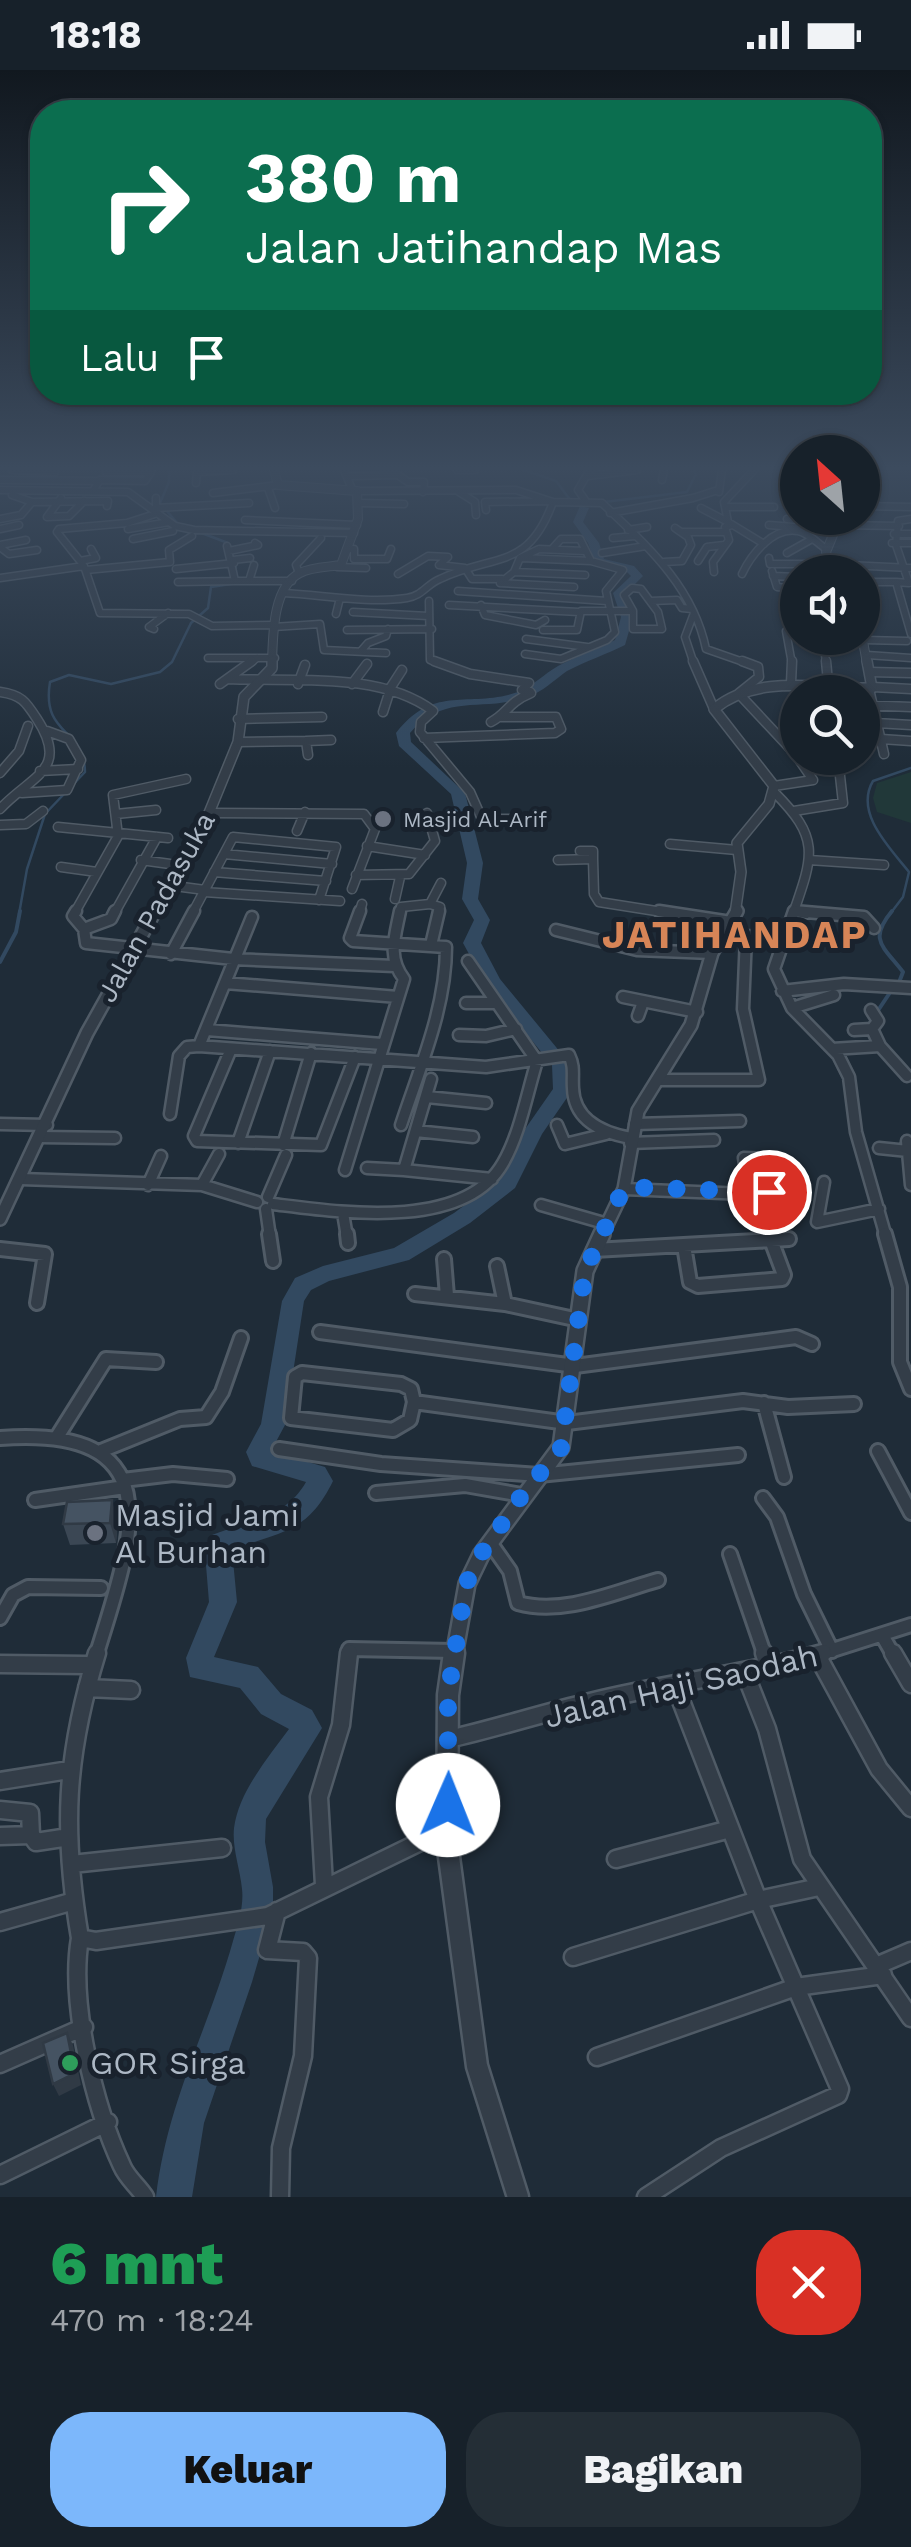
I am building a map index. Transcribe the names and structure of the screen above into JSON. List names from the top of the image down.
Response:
{
  "streets": {
    "street": ["Jalan Padasuka", "Jalan Haji Saodah"]
  },
  "districts": ["JATIHANDAP"],
  "places": ["Masjid Al-Arif", "Masjid Jami Al Burhan", "GOR Sirga"],
  "north": "top left",
  "page": {
    "status": "18:18",
    "turn": ["380 m", "Jalan Jatihandap Mas"],
    "then": "Lalu",
    "heading": ["6 mnt", "470 m · 18:24"],
    "buttons": ["Keluar", "Bagikan"]
  }
}
